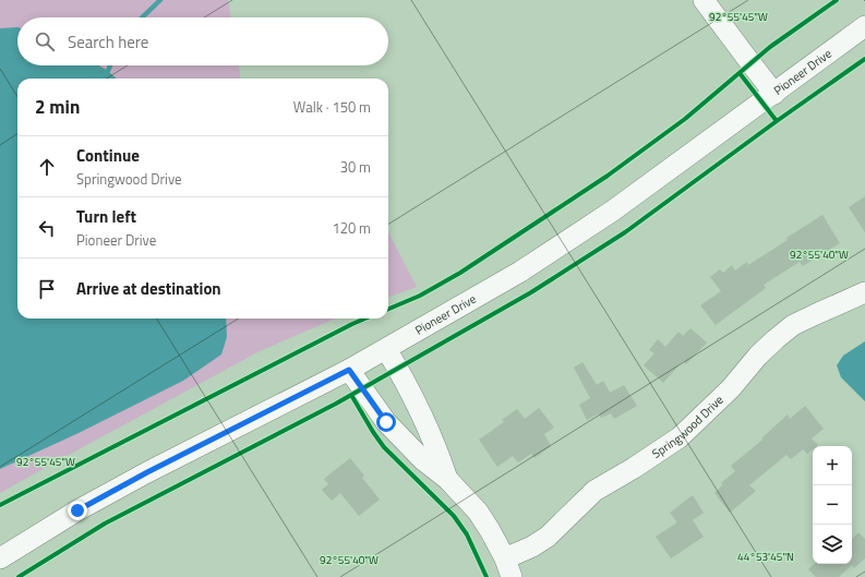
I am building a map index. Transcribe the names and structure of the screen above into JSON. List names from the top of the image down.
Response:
{
  "streets": {
    "street": ["Pioneer Drive", "Springwood Drive"]
  },
  "crossings": [
    ["Pioneer Drive", "Springwood Drive"]
  ],
  "page": {
    "search": "Search here",
    "heading": ["2 min", "Walk · 150 m"],
    "list": [
      ["Continue", "Springwood Drive", "30 m"],
      ["Turn left", "Pioneer Drive", "120 m"],
      "Arrive at destination"
    ],
    "map_buttons": ["+", "−"]
  },
  "coordinates": ["92°55'45\"W", "92°55'40\"W", "44°53'45\"N"]
}
